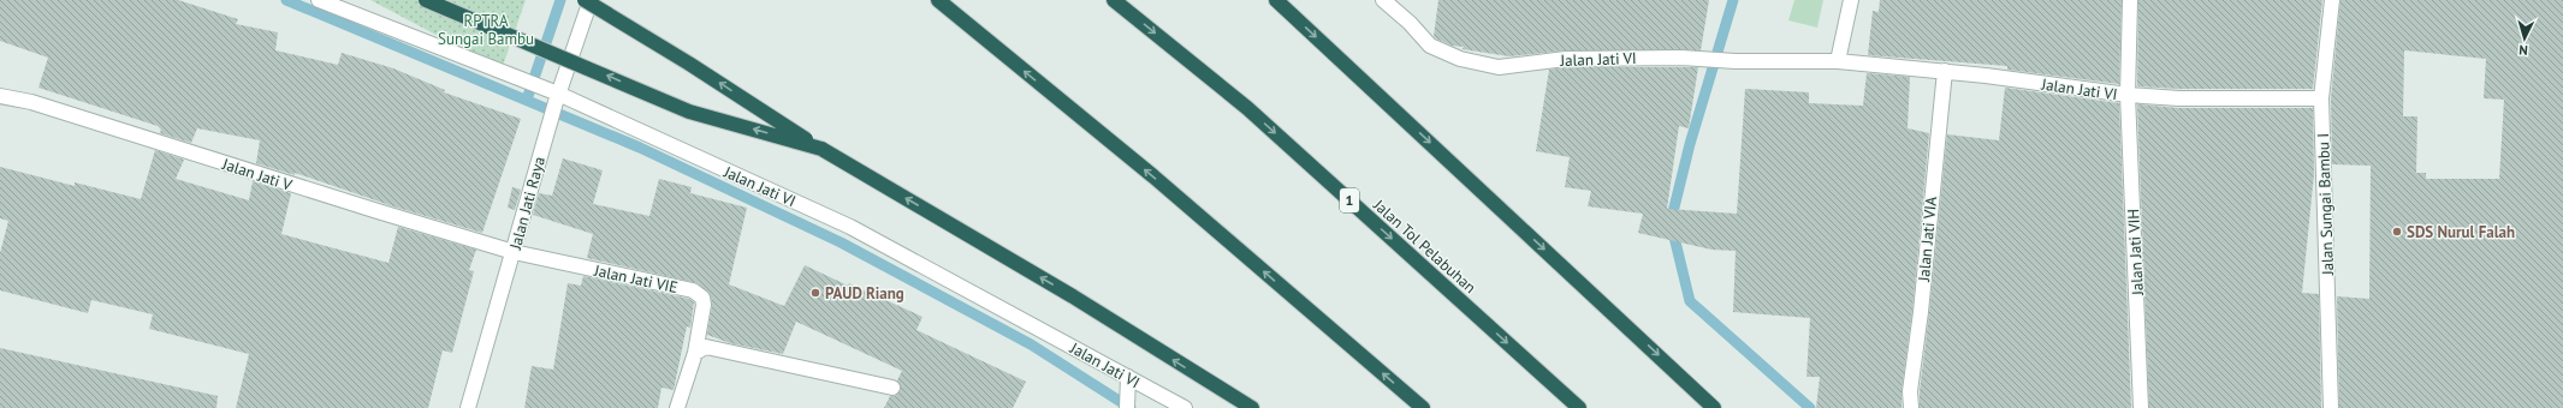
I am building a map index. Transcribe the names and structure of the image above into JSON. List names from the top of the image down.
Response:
{
  "streets": {
    "highway": ["1", "Jalan Tol Pelabuhan"],
    "street": [
      "Jalan Jati VI",
      "Jalan Jati V",
      "Jalan Jati Raya",
      "Jalan Sungai Bambu I",
      "Jalan Jati VIA",
      "Jalan Jati VIH",
      "Jalan Jati VIE"
    ]
  },
  "crossings": [
    ["Jalan Jati VI", "Jalan Jati Raya"],
    ["Jalan Jati VI", "Jalan Sungai Bambu I"],
    ["Jalan Jati VI", "Jalan Jati VIA"],
    ["Jalan Jati VI", "Jalan Jati VIH"],
    ["Jalan Jati V", "Jalan Jati Raya"],
    ["Jalan Jati V", "Jalan Jati VIE"],
    ["Jalan Jati Raya", "Jalan Jati VIE"]
  ],
  "parks": ["RPTRA Sungai Bambu"],
  "places": ["SDS Nurul Falah", "PAUD Riang"],
  "north": "bottom"
}
